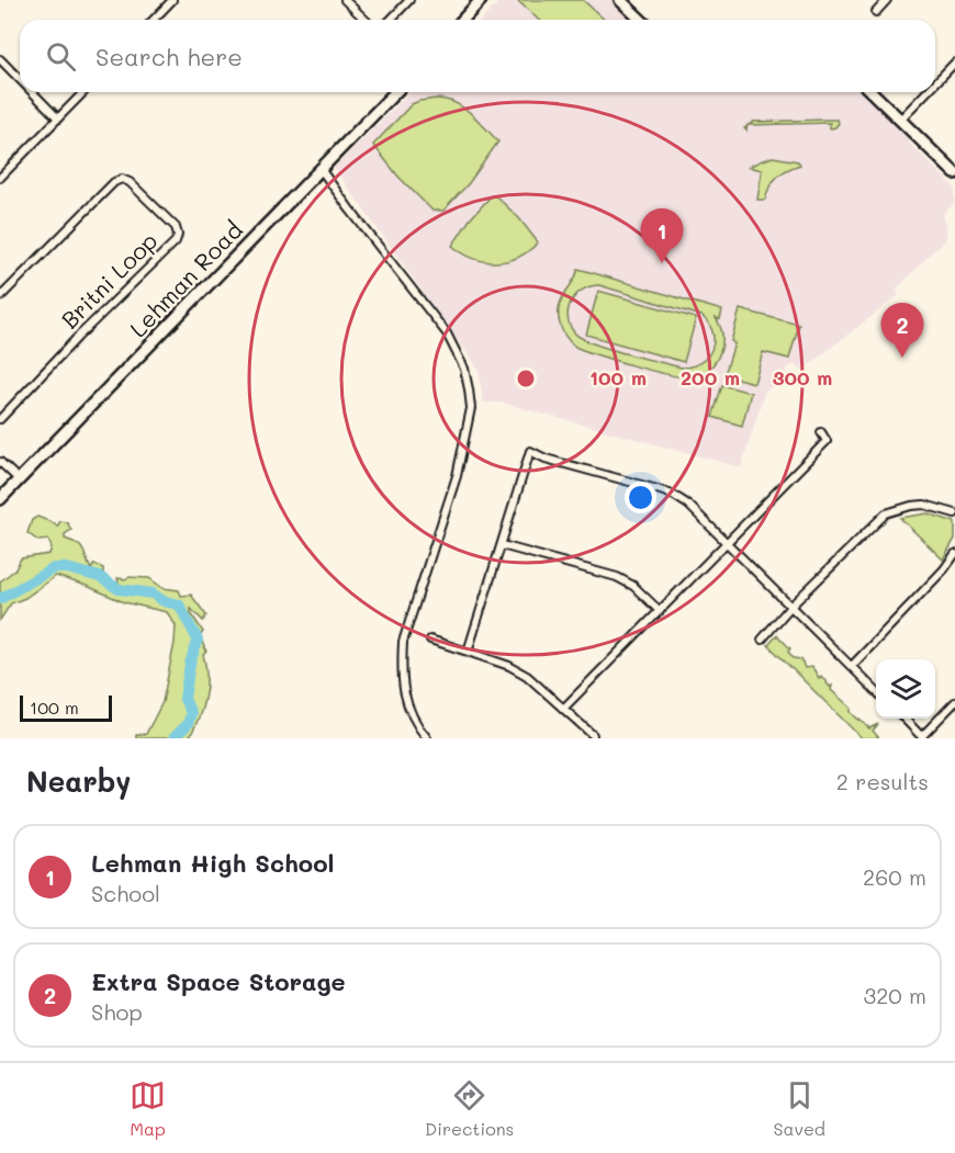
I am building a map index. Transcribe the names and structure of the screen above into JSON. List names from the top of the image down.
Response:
{
  "streets": {
    "street": ["Lehman Road", "Britni Loop"]
  },
  "scale_bar": "100 m",
  "page": {
    "search": "Search here",
    "pins": ["1", "2"],
    "scale": "100 m",
    "heading": ["Nearby", "2 results"],
    "list": [
      {
        "mark": "1",
        "name": "Lehman High School",
        "note": "School",
        "value": "260 m"
      },
      {
        "mark": "2",
        "name": "Extra Space Storage",
        "note": "Shop",
        "value": "320 m"
      }
    ],
    "nav": ["Map", "Directions", "Saved"]
  },
  "rings": ["100 m", "200 m", "300 m"]
}
